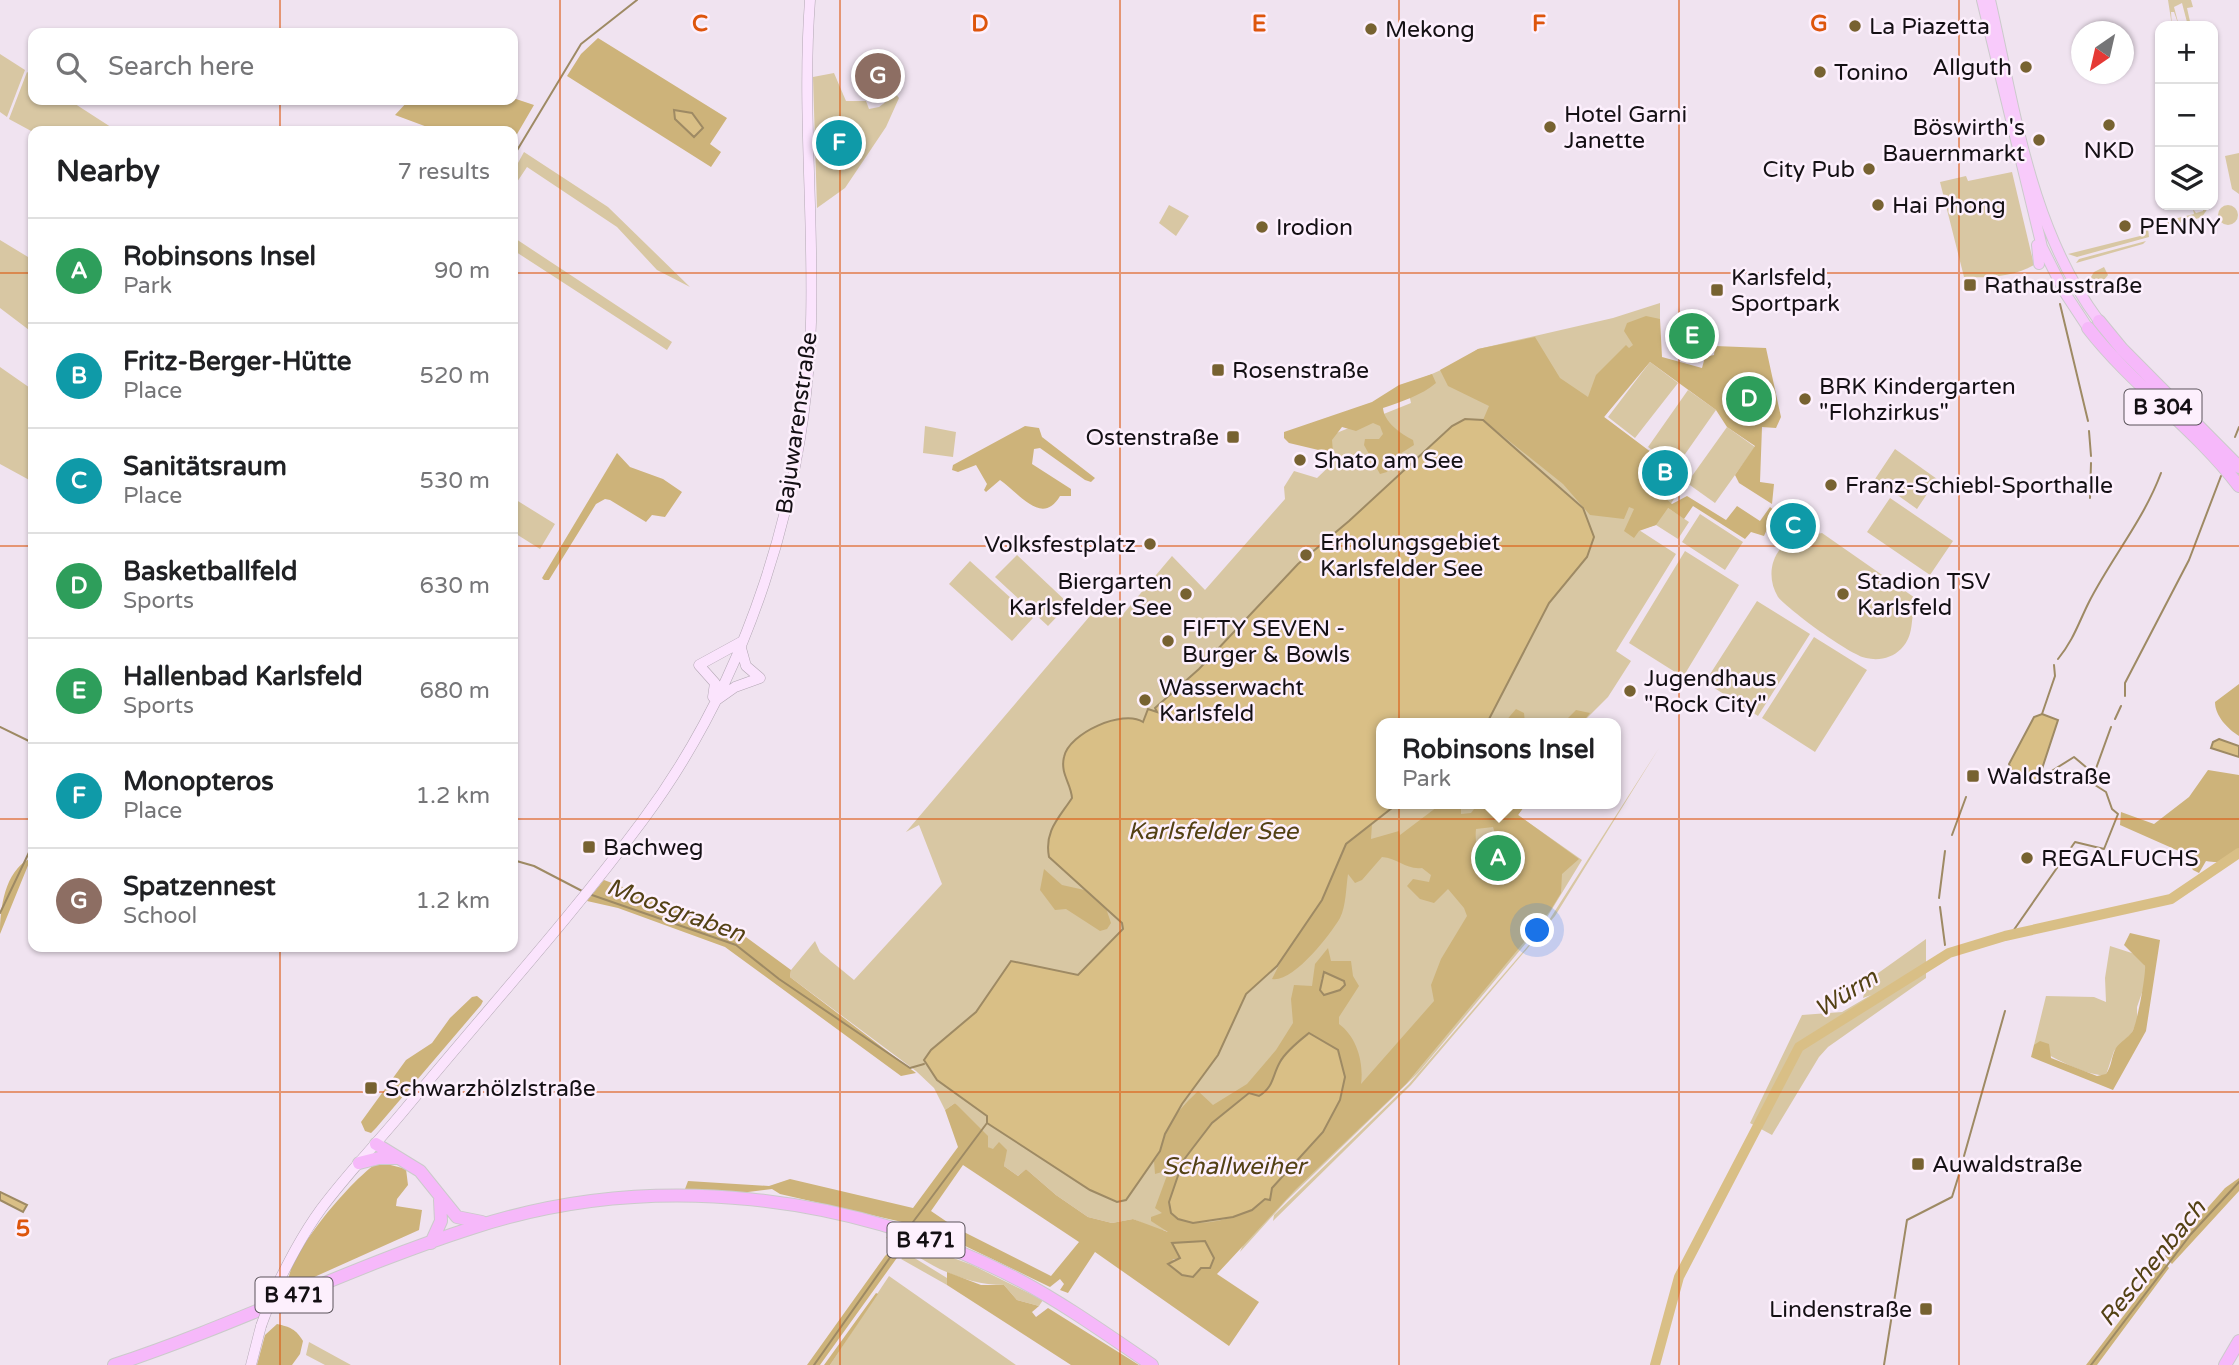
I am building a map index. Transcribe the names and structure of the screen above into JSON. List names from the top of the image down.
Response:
{
  "streets": {
    "highway": ["B 304", "B 471"],
    "main road": ["Bajuwarenstraße"]
  },
  "water": [
    "Karlsfelder See",
    "Moosgraben",
    "Würm",
    "Schallweiher",
    "Reschenbach"
  ],
  "places": {
    "other": [
      "La Piazetta",
      "Mekong",
      "Allguth",
      "Tonino",
      "NKD",
      "Hotel Garni Janette",
      "Böswirth's Bauernmarkt",
      "City Pub",
      "Hai Phong",
      "PENNY",
      "Irodion",
      "BRK Kindergarten \"Flohzirkus\"",
      "Shato am See",
      "Franz-Schiebl-Sporthalle",
      "Volksfestplatz",
      "Erholungsgebiet Karlsfelder See",
      "Biergarten Karlsfelder See",
      "Stadion TSV Karlsfeld",
      "FIFTY SEVEN - Burger & Bowls",
      "Jugendhaus \"Rock City\"",
      "Wasserwacht Karlsfeld",
      "REGALFUCHS"
    ],
    "transit": [
      "Rathausstraße",
      "Karlsfeld, Sportpark",
      "Rosenstraße",
      "Ostenstraße",
      "Waldstraße",
      "Bachweg",
      "Schwarzhölzlstraße",
      "Auwaldstraße",
      "Lindenstraße"
    ]
  },
  "north": "bottom left",
  "page": {
    "map_buttons": ["+", "−"],
    "search": "Search here",
    "pins": [
      "G",
      "F",
      "E",
      "D",
      "B",
      "C",
      "A"
    ],
    "heading": ["Nearby", "7 results"],
    "list": [
      {
        "mark": "A",
        "name": "Robinsons Insel",
        "note": "Park",
        "value": "90 m"
      },
      {
        "mark": "B",
        "name": "Fritz-Berger-Hütte",
        "note": "Place",
        "value": "520 m"
      },
      {
        "mark": "C",
        "name": "Sanitätsraum",
        "note": "Place",
        "value": "530 m"
      },
      {
        "mark": "D",
        "name": "Basketballfeld",
        "note": "Sports",
        "value": "630 m"
      },
      {
        "mark": "E",
        "name": "Hallenbad Karlsfeld",
        "note": "Sports",
        "value": "680 m"
      },
      {
        "mark": "F",
        "name": "Monopteros",
        "note": "Place",
        "value": "1.2 km"
      },
      {
        "mark": "G",
        "name": "Spatzennest",
        "note": "School",
        "value": "1.2 km"
      }
    ],
    "popup": ["Robinsons Insel", "Park"]
  },
  "grid": {
    "columns": [
      "C",
      "D",
      "E",
      "F",
      "G"
    ],
    "rows": ["5"]
  }
}
